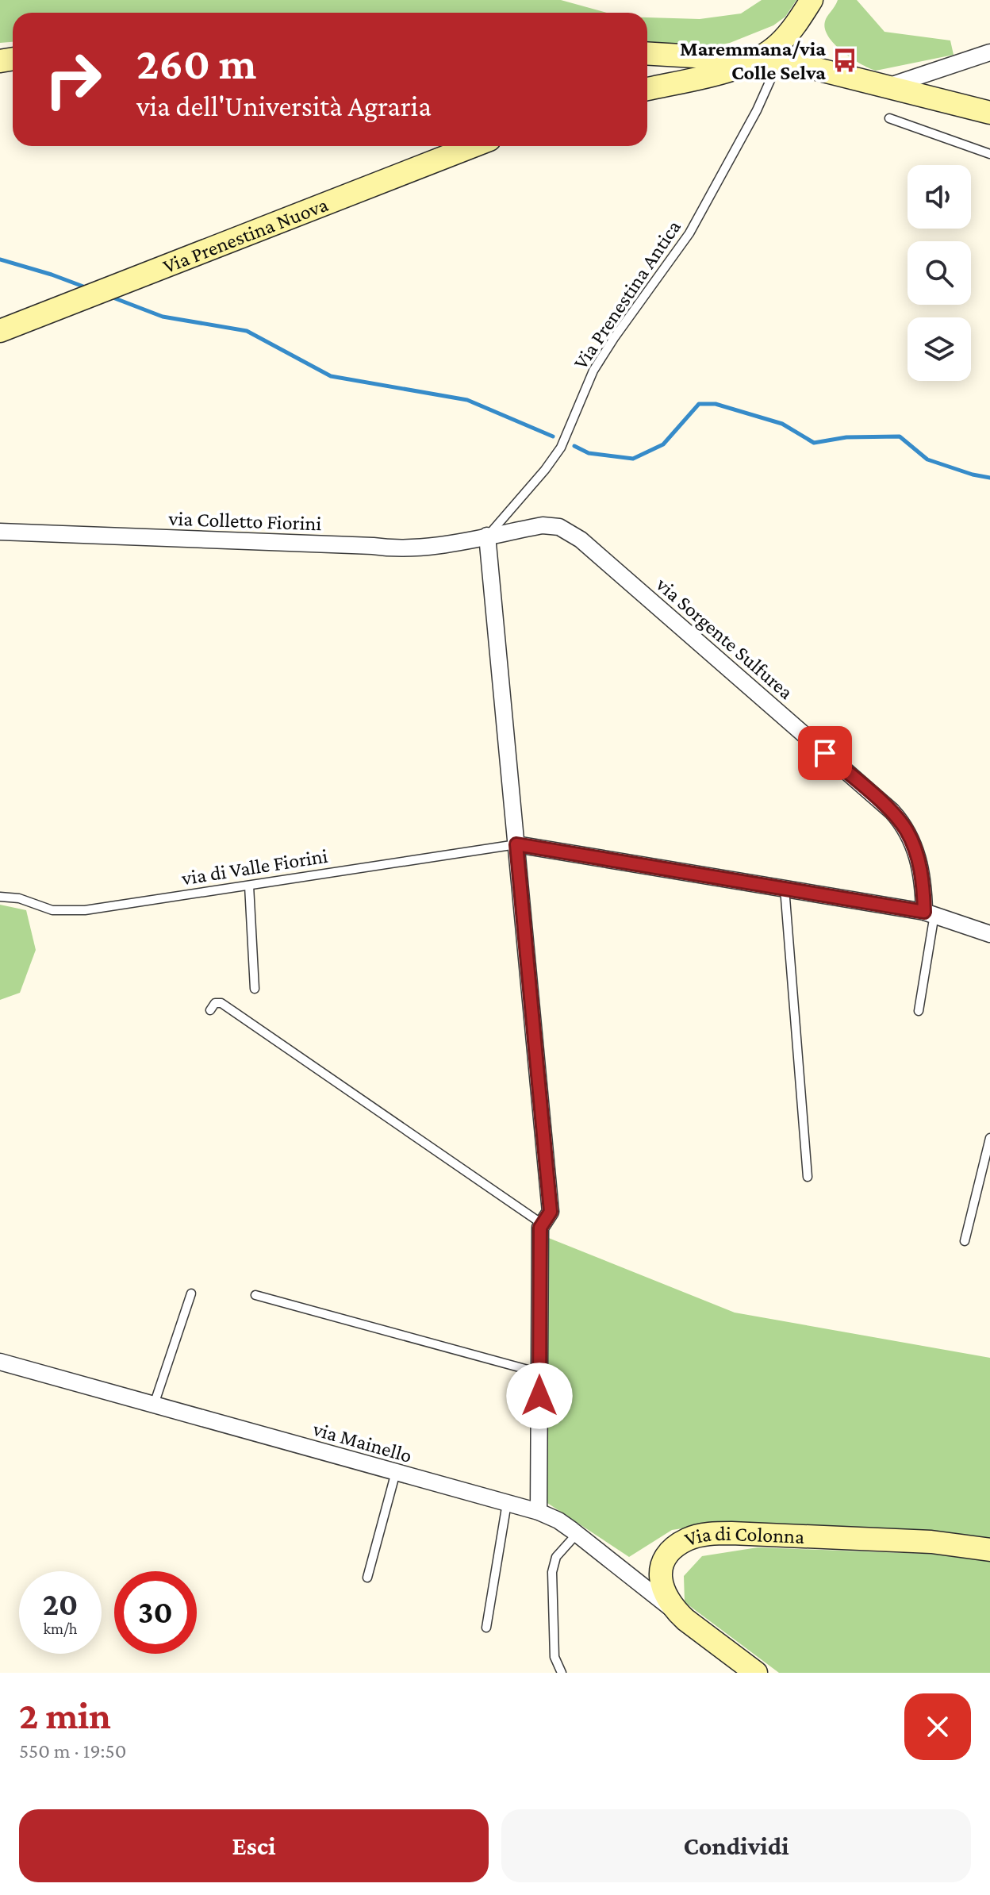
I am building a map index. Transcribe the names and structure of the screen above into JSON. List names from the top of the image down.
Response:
{
  "streets": {
    "main road": ["Via Prenestina Nuova", "Via di Colonna"],
    "street": ["via Colletto Fiorini", "via Sorgente Sulfurea", "via Mainello"],
    "lane": ["Via Prenestina Antica", "via di Valle Fiorini"]
  },
  "crossings": [
    ["Via Prenestina Antica", "via Colletto Fiorini"],
    ["Via Prenestina Antica", "via Sorgente Sulfurea"],
    ["via Colletto Fiorini", "via Sorgente Sulfurea"],
    ["via Mainello", "Via di Colonna"]
  ],
  "places": {
    "bus stop": ["Maremmana/via Colle Selva"]
  },
  "page": {
    "turn": ["260 m", "via dell'Università Agraria"],
    "speed": "20 km/h",
    "limit": "30",
    "heading": ["2 min", "550 m · 19:50"],
    "buttons": ["Esci", "Condividi"]
  }
}
